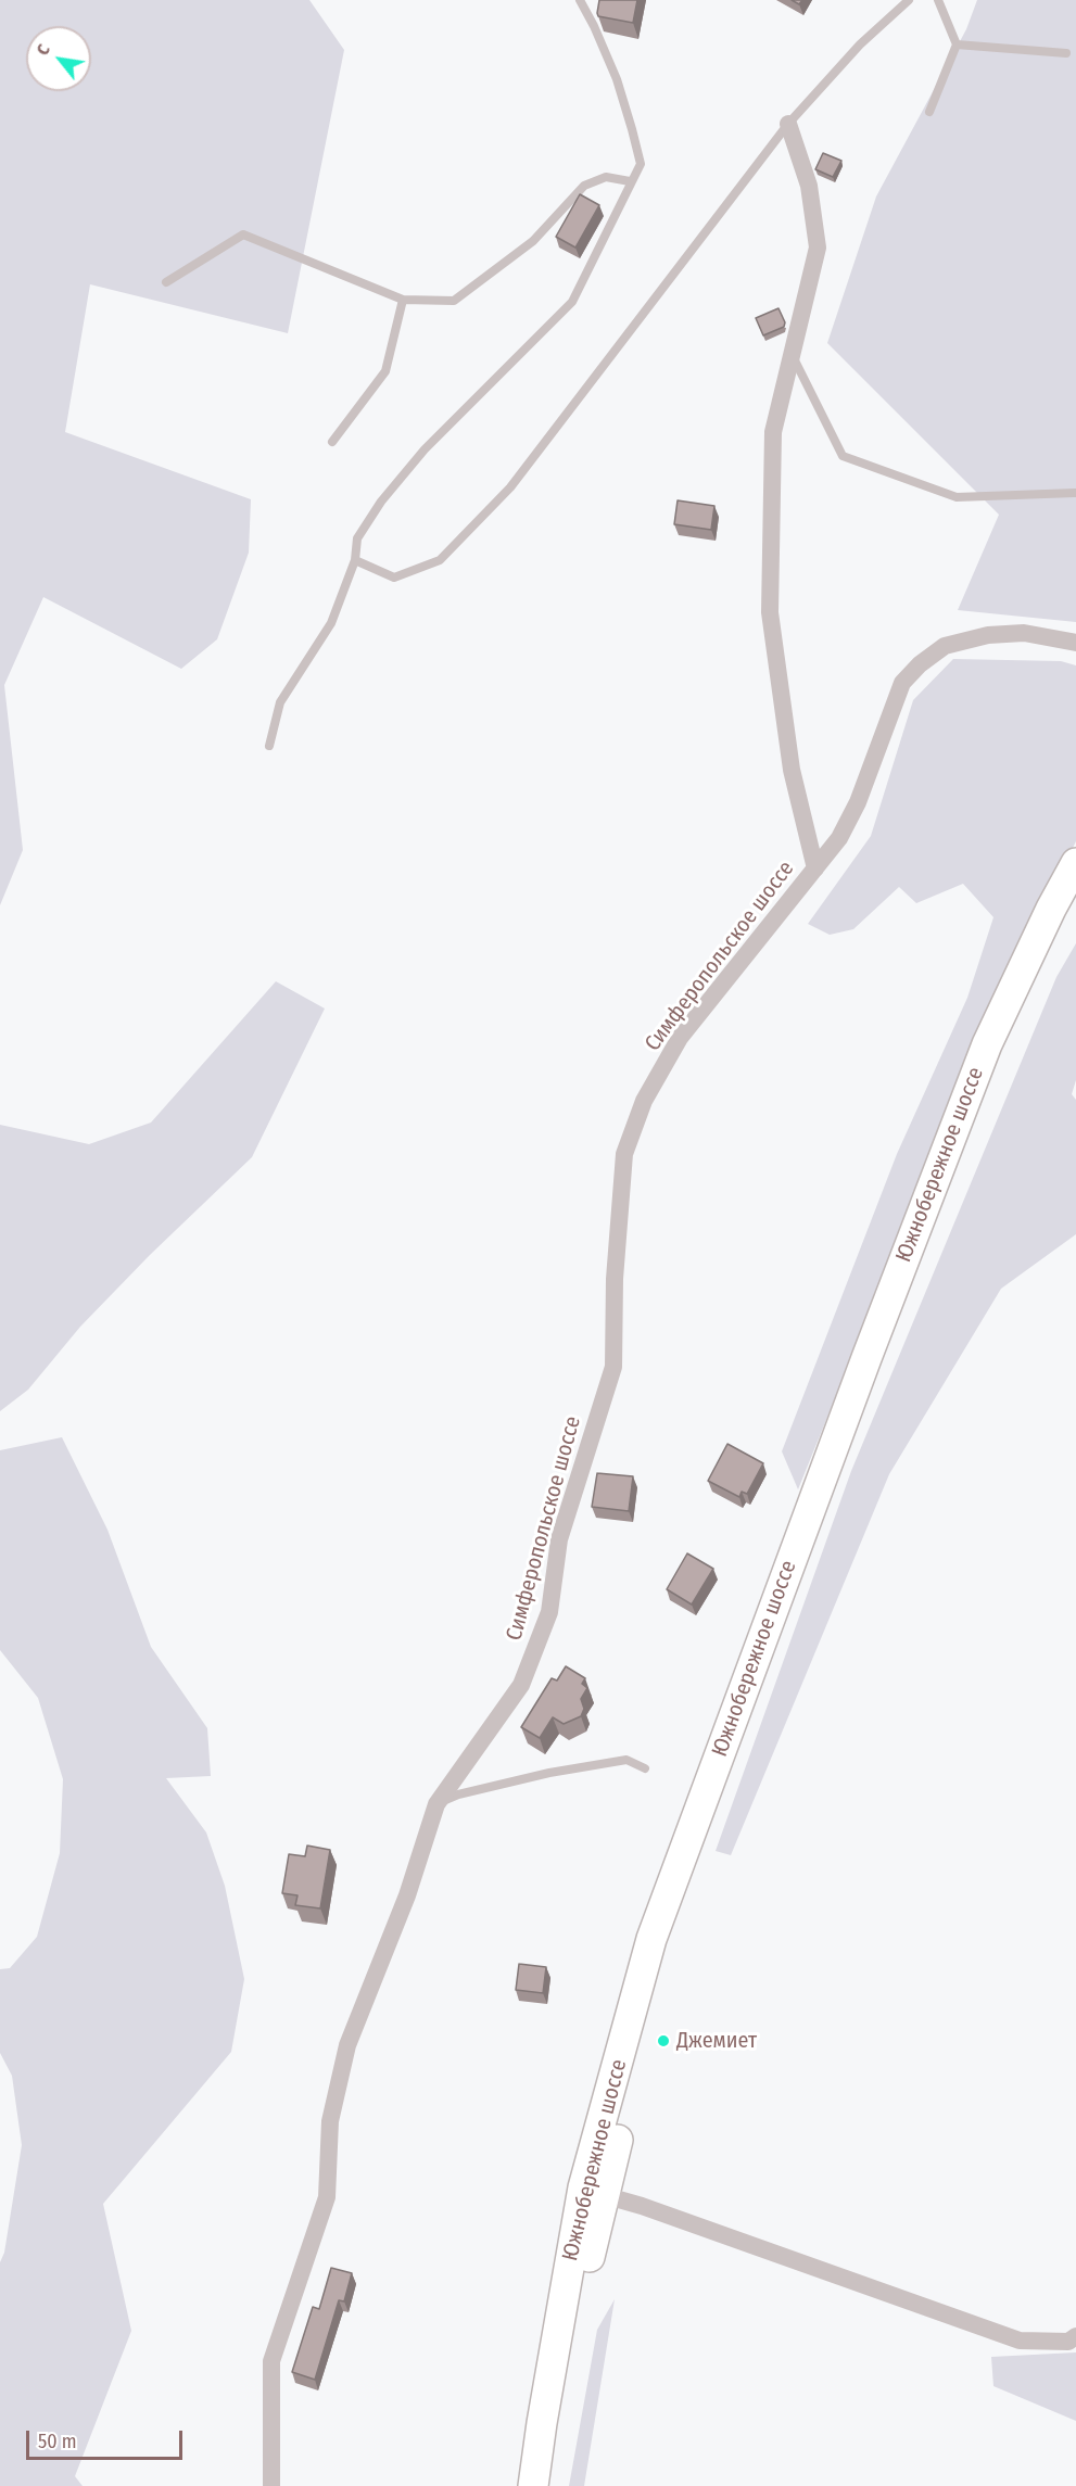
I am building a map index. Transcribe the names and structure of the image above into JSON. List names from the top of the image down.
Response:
{
  "streets": {
    "highway": ["Южнобережное шоссе"],
    "street": ["Симферопольское шоссе"]
  },
  "places": ["Джемиет"],
  "scale_bar": "50 m",
  "north": "top left"
}
